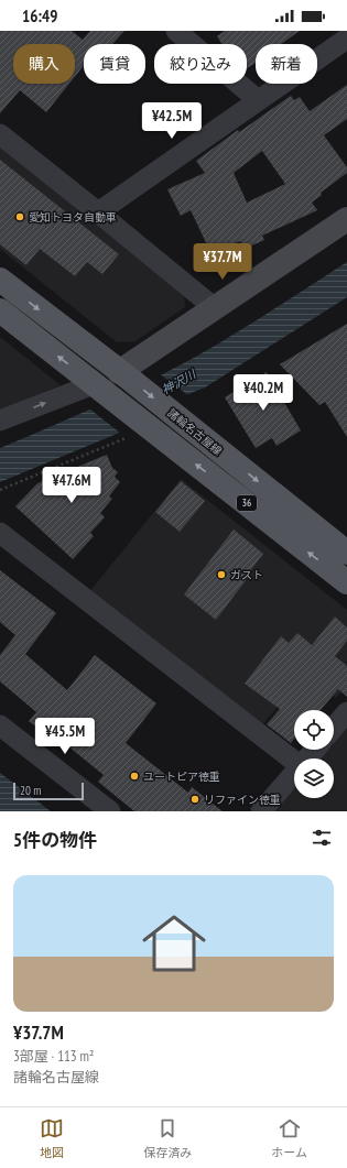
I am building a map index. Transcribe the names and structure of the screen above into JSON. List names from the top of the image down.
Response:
{
  "streets": {
    "main road": ["諸輪名古屋線", "36"]
  },
  "water": ["神沢川"],
  "places": [
    "愛知トヨタ自動車",
    "ガスト",
    "ユートピア徳重",
    "リファイン徳重"
  ],
  "scale_bar": "20 m",
  "page": {
    "status": "16:49",
    "chip": [
      "購入",
      "賃貸",
      "絞り込み",
      "新着"
    ],
    "price": [
      "¥42.5M",
      "¥37.7M",
      "¥40.2M",
      "¥47.6M",
      "¥45.5M"
    ],
    "scale": "20 m",
    "heading": "5件の物件",
    "list": [
      {
        "name": "¥37.7M",
        "note": "3部屋 · 113 m² · 諸輪名古屋線"
      }
    ],
    "tabs": ["地図", "保存済み", "ホーム"]
  }
}
